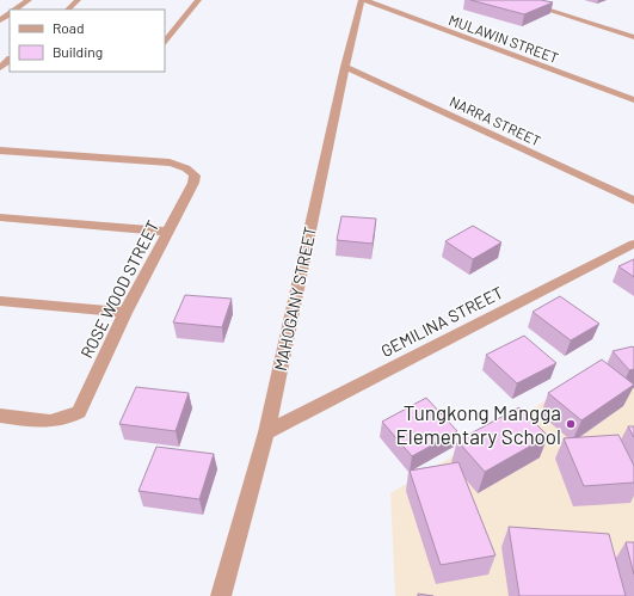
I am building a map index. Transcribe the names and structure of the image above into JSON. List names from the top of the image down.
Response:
{
  "streets": {
    "street": [
      "MULAWIN STREET",
      "NARRA STREET",
      "ROSE WOOD STREET",
      "MAHOGANY STREET",
      "GEMILINA STREET"
    ]
  },
  "crossings": [
    ["MULAWIN STREET", "MAHOGANY STREET"],
    ["NARRA STREET", "MAHOGANY STREET"],
    ["MAHOGANY STREET", "GEMILINA STREET"]
  ],
  "places": ["Tungkong Mangga Elementary School"],
  "legend": ["Road", "Building"]
}
